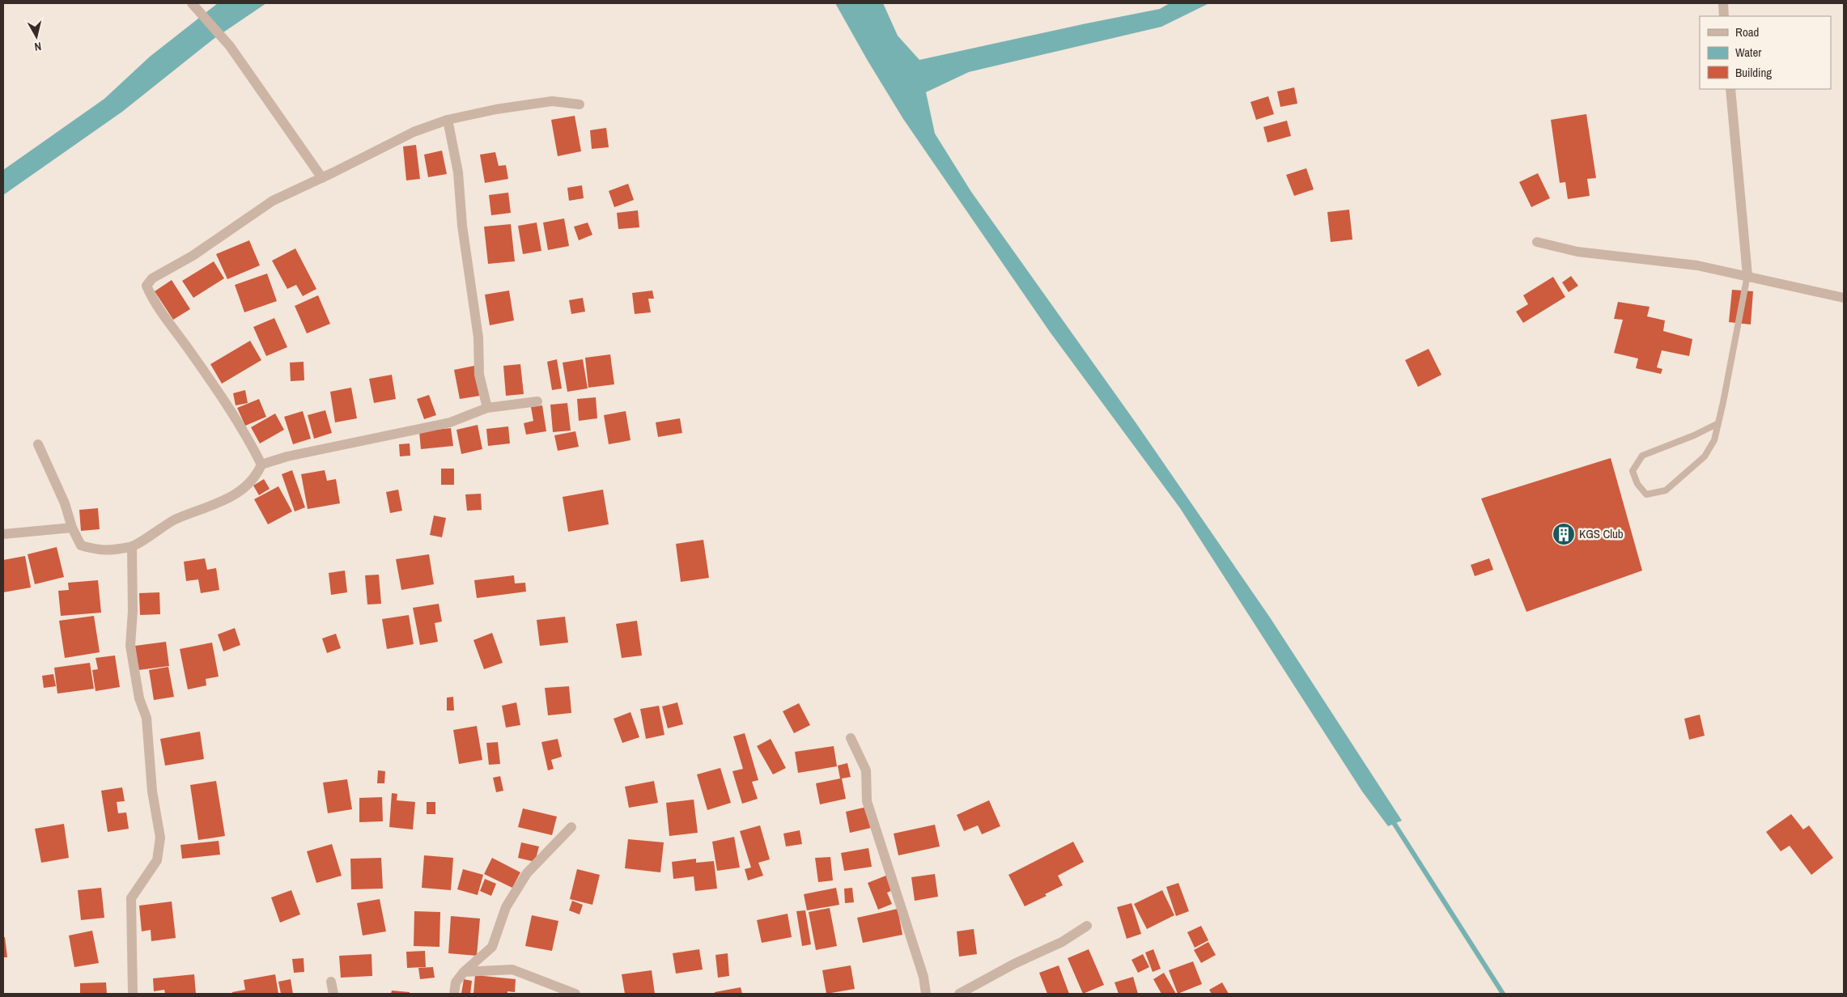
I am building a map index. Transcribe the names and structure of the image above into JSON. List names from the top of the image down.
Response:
{
  "places": {
    "building": ["KGS Club"]
  },
  "legend": ["Road", "Water", "Building"],
  "north": "bottom"
}
